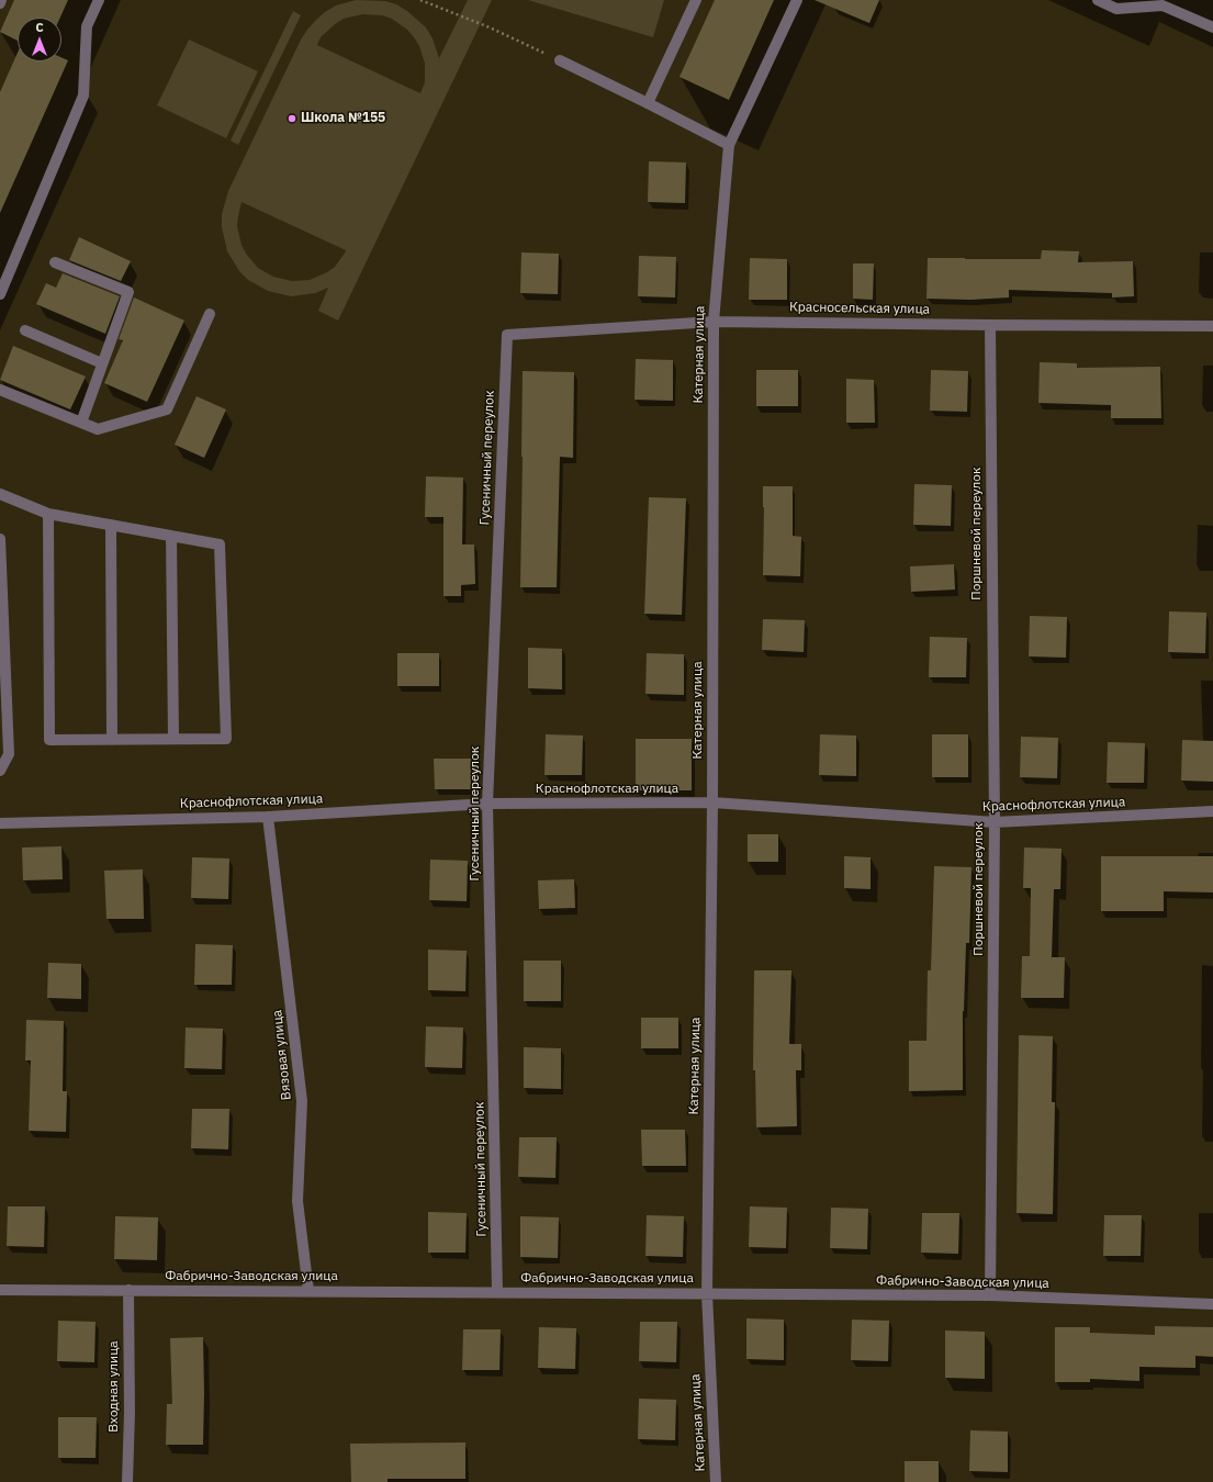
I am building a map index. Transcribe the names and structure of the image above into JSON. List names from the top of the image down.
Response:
{
  "streets": {
    "street": [
      "Красносельская улица",
      "Катерная улица",
      "Гусеничный переулок",
      "Поршневой переулок",
      "Краснофлотская улица",
      "Вязовая улица",
      "Фабрично-Заводская улица",
      "Входная улица"
    ]
  },
  "crossings": [
    ["Красносельская улица", "Катерная улица"],
    ["Красносельская улица", "Гусеничный переулок"],
    ["Красносельская улица", "Поршневой переулок"],
    ["Катерная улица", "Краснофлотская улица"],
    ["Катерная улица", "Фабрично-Заводская улица"],
    ["Гусеничный переулок", "Краснофлотская улица"],
    ["Гусеничный переулок", "Фабрично-Заводская улица"],
    ["Поршневой переулок", "Краснофлотская улица"],
    ["Поршневой переулок", "Фабрично-Заводская улица"],
    ["Краснофлотская улица", "Вязовая улица"],
    ["Вязовая улица", "Фабрично-Заводская улица"],
    ["Фабрично-Заводская улица", "Входная улица"]
  ],
  "places": ["Школа №155"],
  "north": "top"
}
